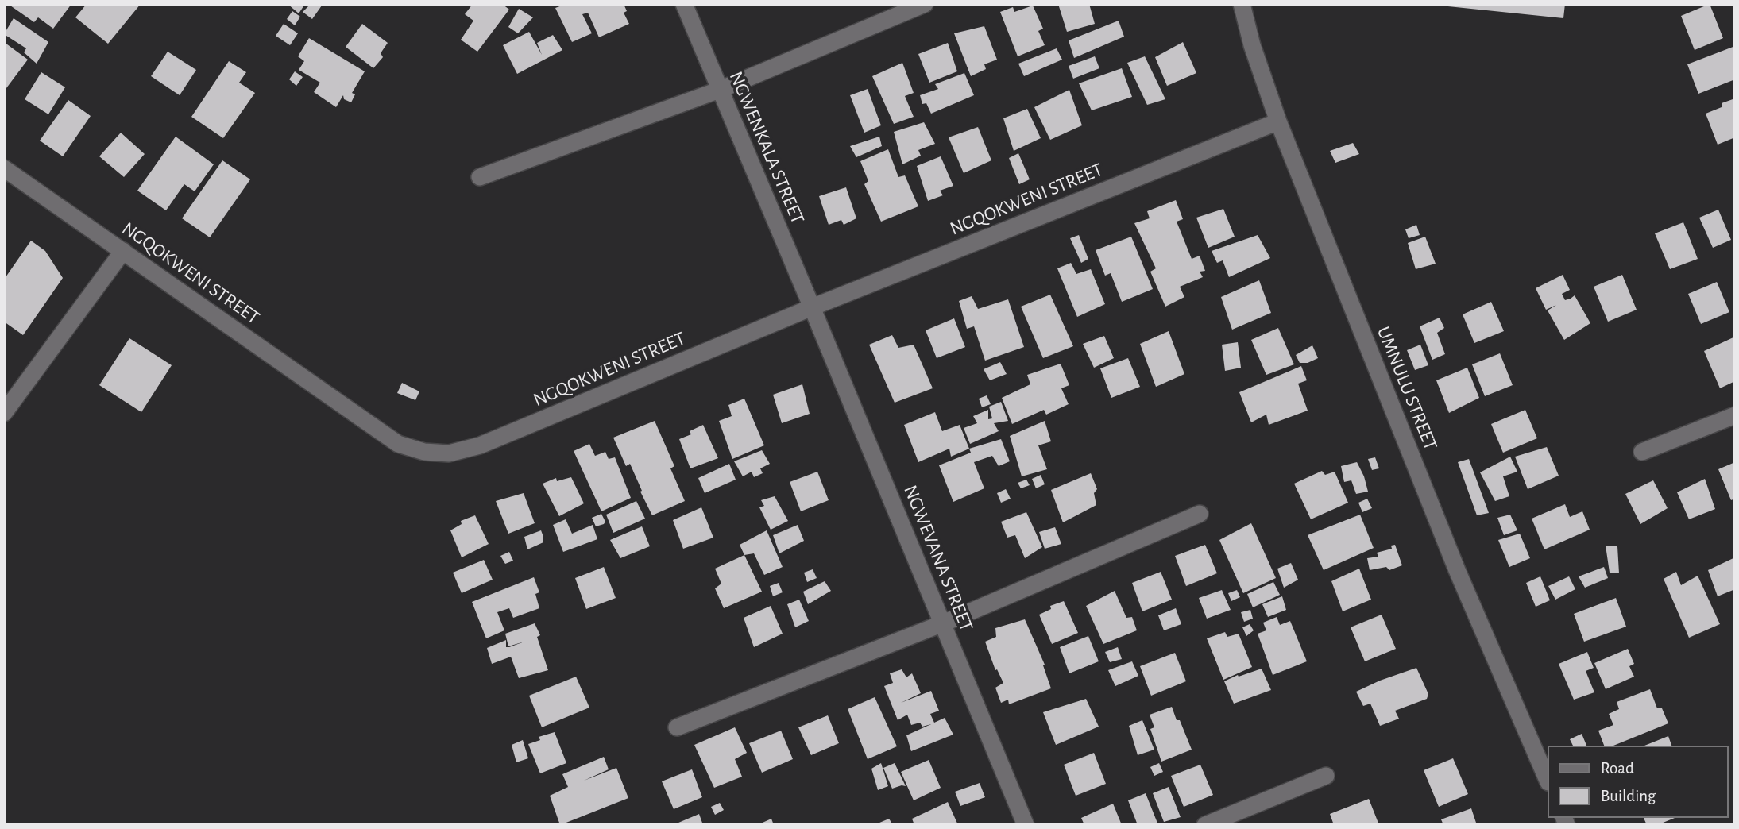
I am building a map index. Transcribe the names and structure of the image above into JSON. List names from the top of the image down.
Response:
{
  "streets": {
    "street": [
      "NGWENKALA STREET",
      "NGQOKWENI STREET",
      "UMNULU STREET",
      "NGWEVANA STREET"
    ]
  },
  "crossings": [
    ["NGWENKALA STREET", "NGQOKWENI STREET"],
    ["NGWENKALA STREET", "NGWEVANA STREET"],
    ["NGQOKWENI STREET", "UMNULU STREET"],
    ["NGQOKWENI STREET", "NGWEVANA STREET"]
  ],
  "legend": ["Road", "Building"]
}
